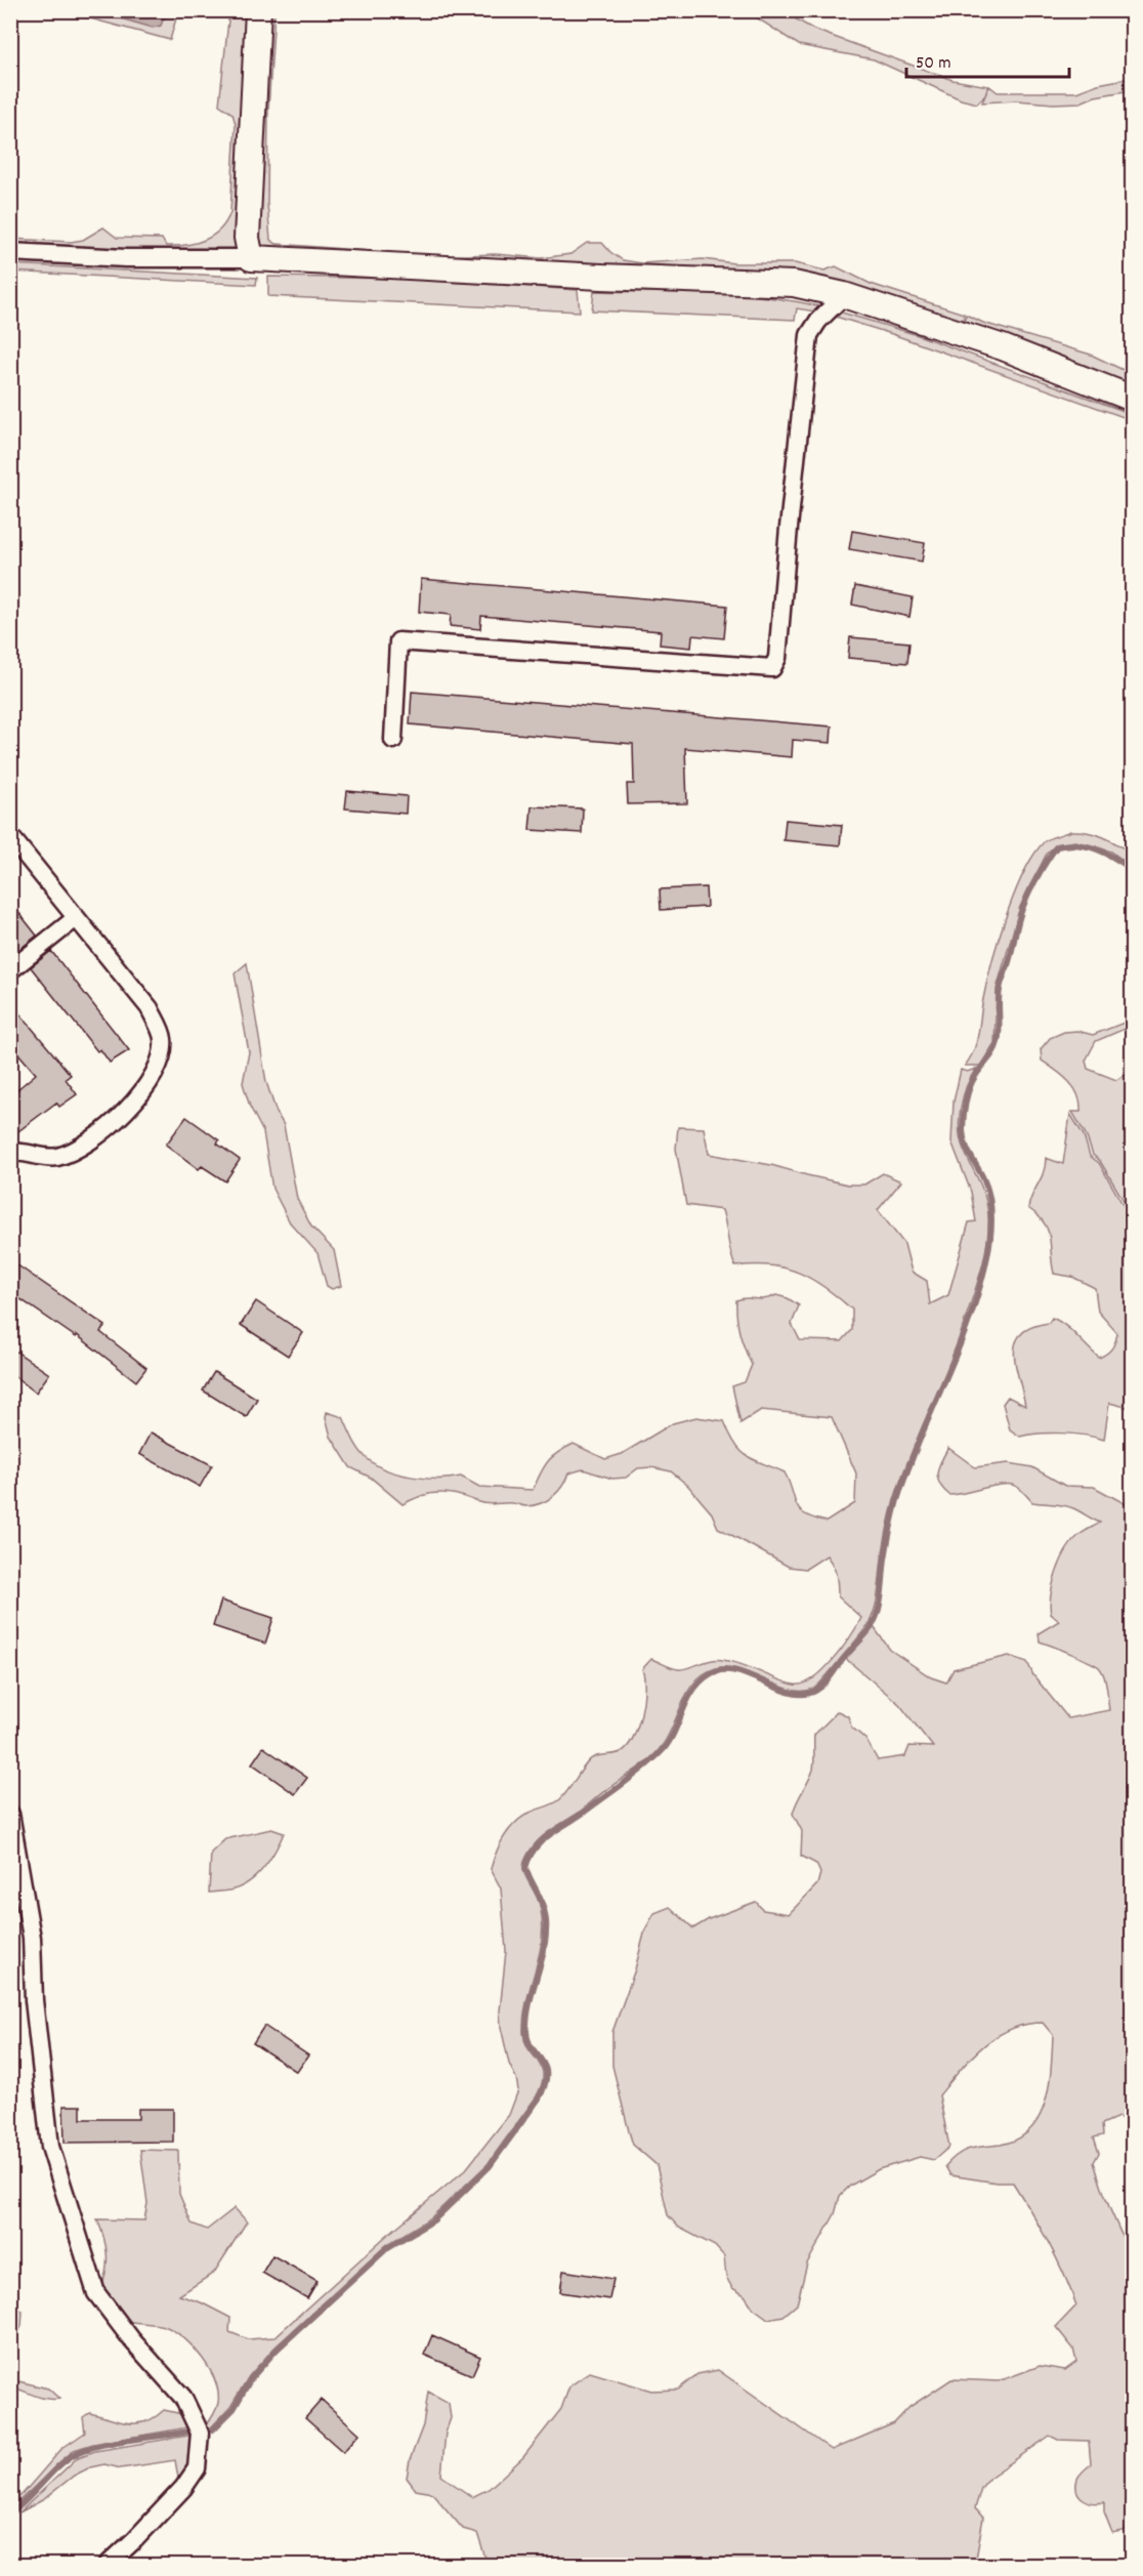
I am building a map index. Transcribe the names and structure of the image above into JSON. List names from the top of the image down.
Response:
{
  "scale_bar": "50 m"
}
